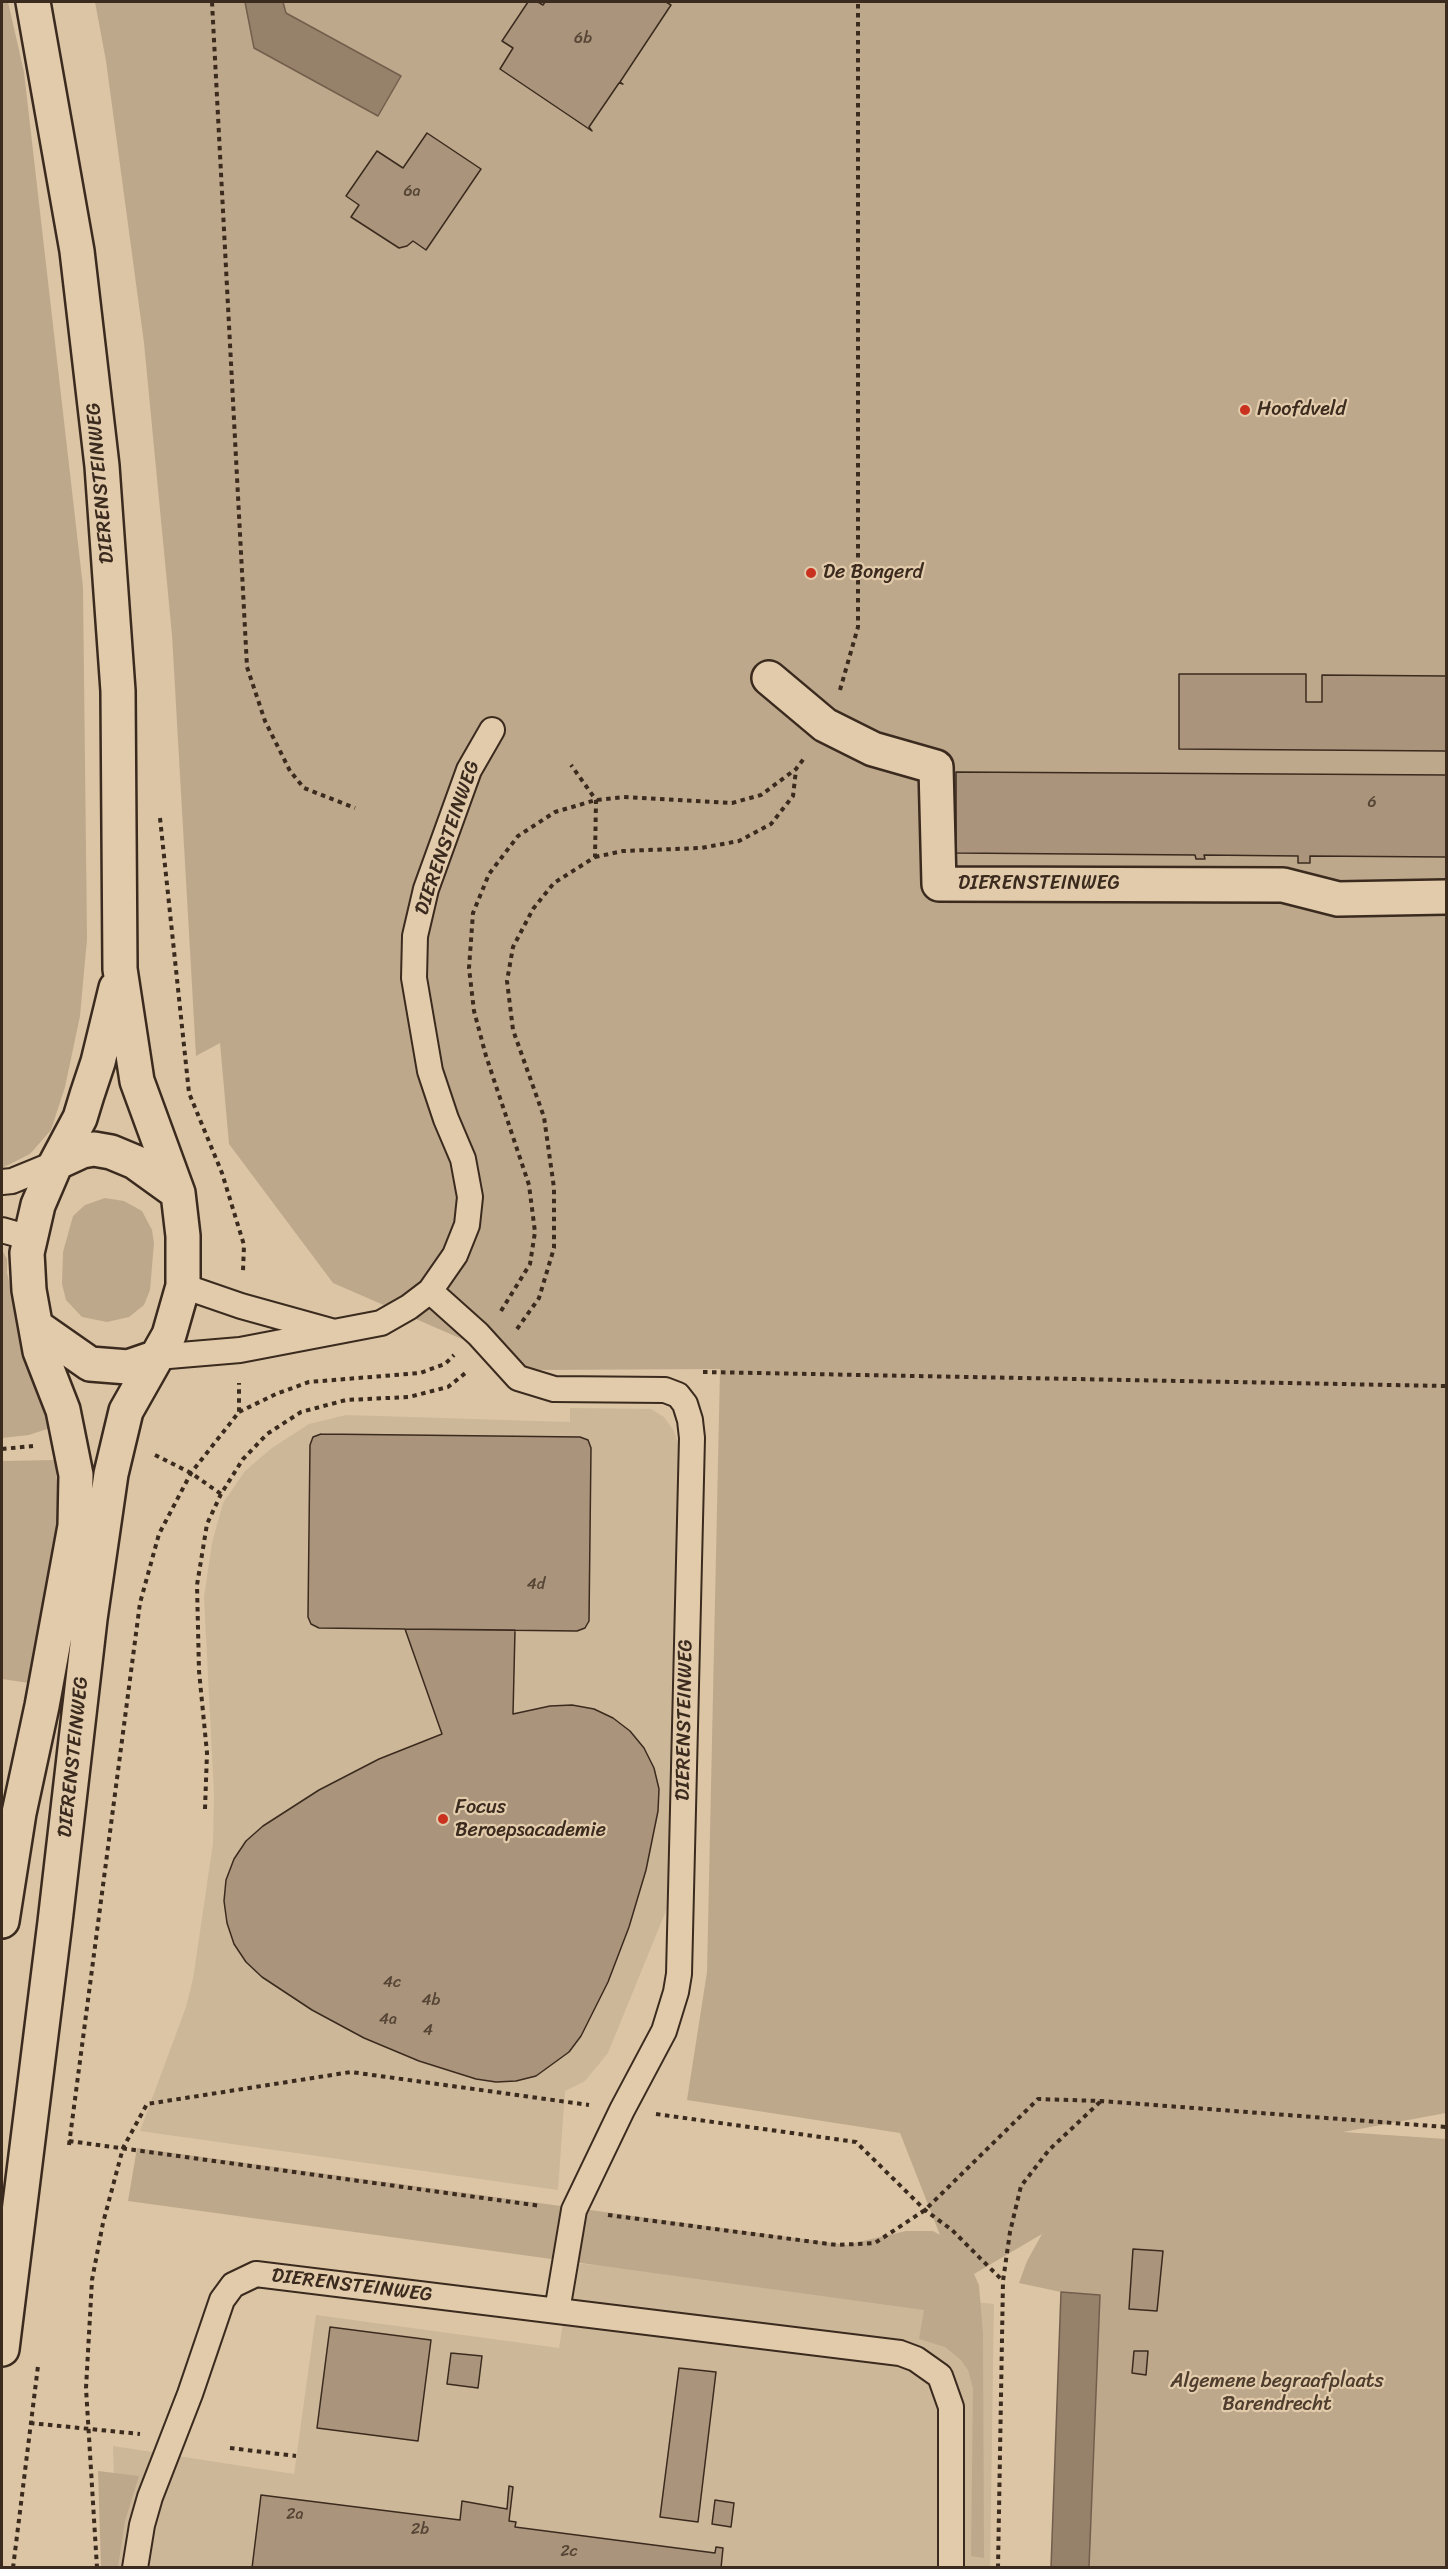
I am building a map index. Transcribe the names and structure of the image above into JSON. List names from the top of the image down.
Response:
{
  "streets": {
    "main road": ["DIERENSTEINWEG"]
  },
  "parks": ["Algemene begraafplaats Barendrecht"],
  "places": ["Hoofdveld", "De Bongerd", "Focus Beroepsacademie"],
  "house_numbers": [
    "6b",
    "6a",
    "6",
    "4d",
    "4c",
    "4b",
    "4a",
    "4",
    "2a",
    "2b",
    "2c"
  ]
}
